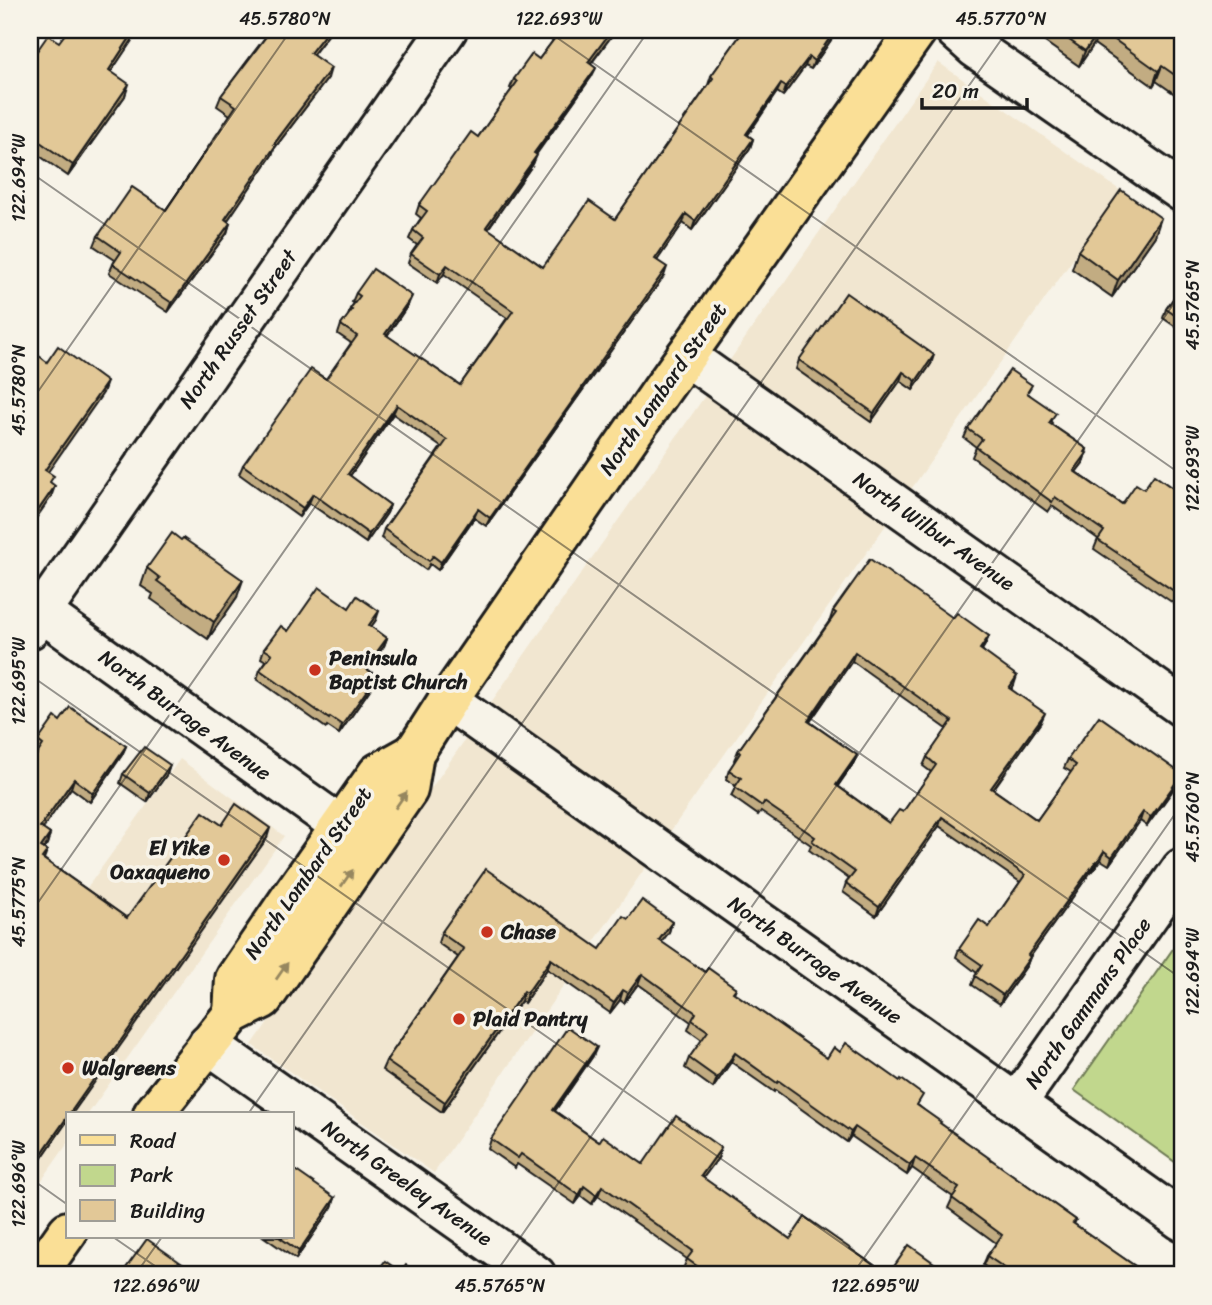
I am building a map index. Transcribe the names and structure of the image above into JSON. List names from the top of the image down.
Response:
{
  "streets": {
    "main road": ["North Lombard Street"],
    "street": [
      "North Russet Street",
      "North Wilbur Avenue",
      "North Burrage Avenue",
      "North Gammans Place",
      "North Greeley Avenue"
    ]
  },
  "crossings": [
    ["North Russet Street", "North Burrage Avenue"],
    ["North Lombard Street", "North Wilbur Avenue"],
    ["North Lombard Street", "North Burrage Avenue"],
    ["North Lombard Street", "North Greeley Avenue"],
    ["North Burrage Avenue", "North Gammans Place"]
  ],
  "places": [
    "Peninsula Baptist Church",
    "El Yike Oaxaqueno",
    "Chase",
    "Plaid Pantry",
    "Walgreens"
  ],
  "legend": ["Road", "Park", "Building"],
  "scale_bar": "20 m",
  "coordinates": [
    "45.5780°N",
    "122.693°W",
    "45.5770°N",
    "122.694°W",
    "45.5765°N",
    "122.695°W",
    "45.5760°N",
    "45.5775°N",
    "122.696°W"
  ]
}
